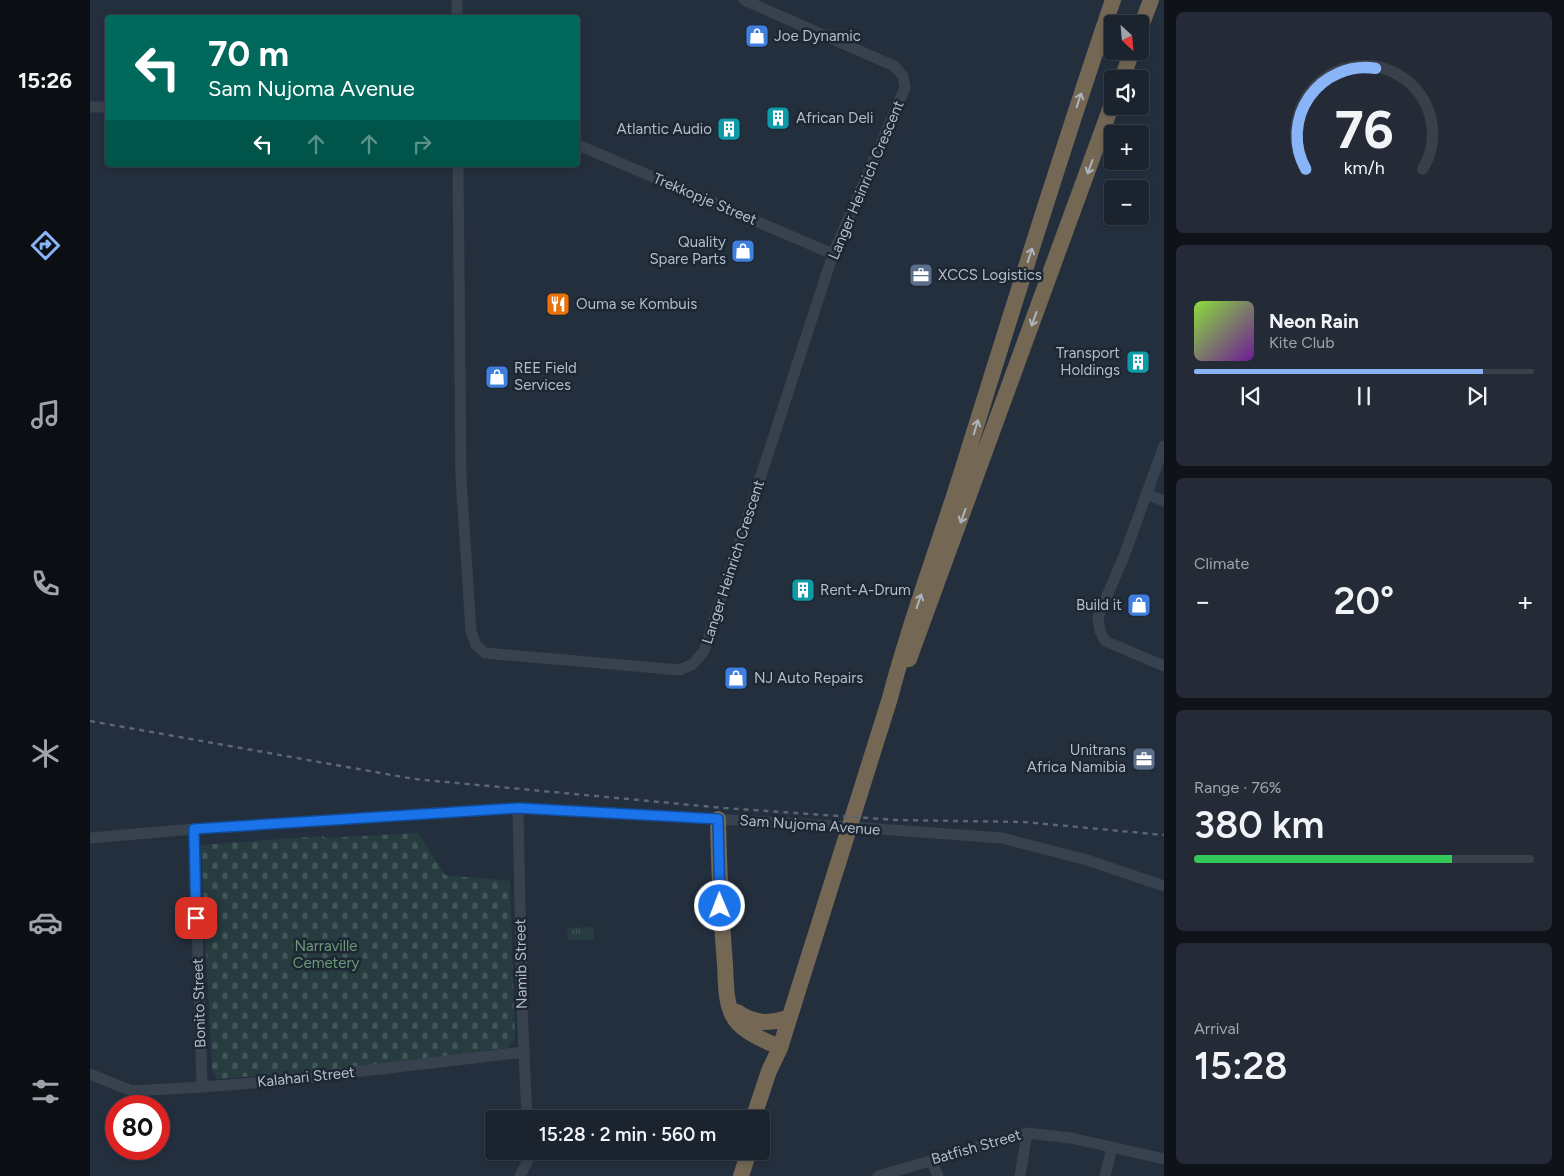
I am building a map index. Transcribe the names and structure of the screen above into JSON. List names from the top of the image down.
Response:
{
  "streets": {
    "street": [
      "Langer Heinrich Crescent",
      "Trekkopje Street",
      "Sam Nujoma Avenue",
      "Namib Street",
      "Bonito Street",
      "Kalahari Street",
      "Batfish Street"
    ]
  },
  "crossings": [
    ["Langer Heinrich Crescent", "Trekkopje Street"],
    ["Sam Nujoma Avenue", "Namib Street"],
    ["Sam Nujoma Avenue", "Bonito Street"],
    ["Namib Street", "Kalahari Street"],
    ["Bonito Street", "Kalahari Street"]
  ],
  "parks": ["Narraville Cemetery"],
  "places": {
    "shop": [
      "Joe Dynamic",
      "Quality Spare Parts",
      "REE Field Services",
      "Build it",
      "NJ Auto Repairs"
    ],
    "building": [
      "African Deli",
      "Atlantic Audio",
      "Transport Holdings",
      "Rent-A-Drum"
    ],
    "office": ["XCCS Logistics", "Unitrans Africa Namibia"],
    "restaurant": ["Ouma se Kombuis"]
  },
  "north": "bottom right",
  "page": {
    "tabs": "15:26",
    "map_buttons": ["+", "−"],
    "turn": ["70 m", "Sam Nujoma Avenue"],
    "song": ["Neon Rain", "Kite Club"],
    "tile": [
      "Climate",
      ["Range · 76%", "380 km"],
      ["Arrival", "15:28"]
    ],
    "heat": ["−", "20°", "+"],
    "limit": "80",
    "trip": "15:28 · 2 min · 560 m",
    "gauge": ["76", "km/h"]
  }
}
